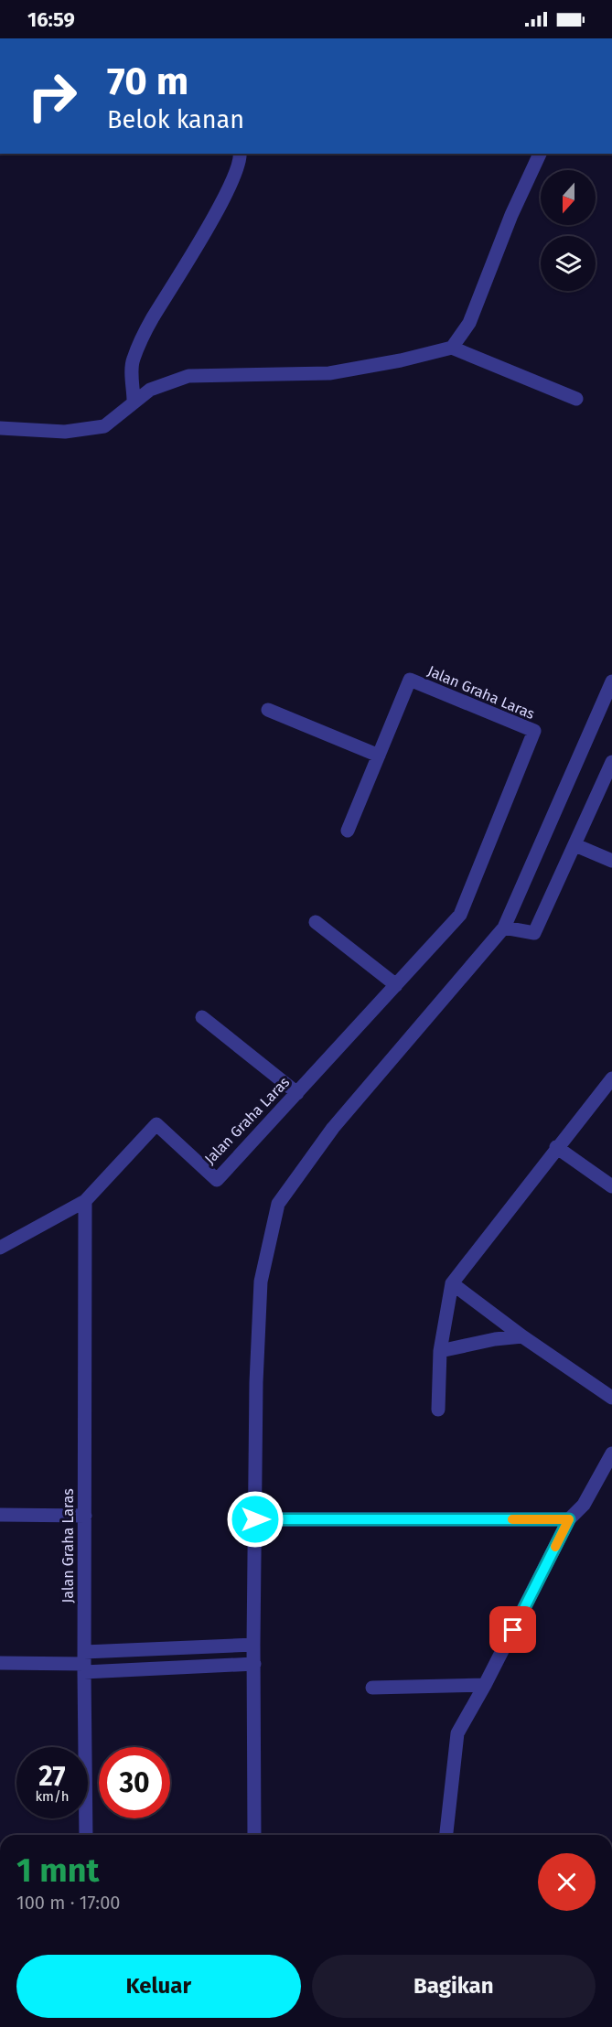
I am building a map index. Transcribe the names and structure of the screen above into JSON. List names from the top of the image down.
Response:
{
  "streets": {
    "street": ["Jalan Graha Laras"]
  },
  "north": "bottom",
  "page": {
    "status": "16:59",
    "turn": ["70 m", "Belok kanan"],
    "speed": "27 km/h",
    "limit": "30",
    "heading": ["1 mnt", "100 m · 17:00"],
    "buttons": ["Keluar", "Bagikan"]
  }
}
